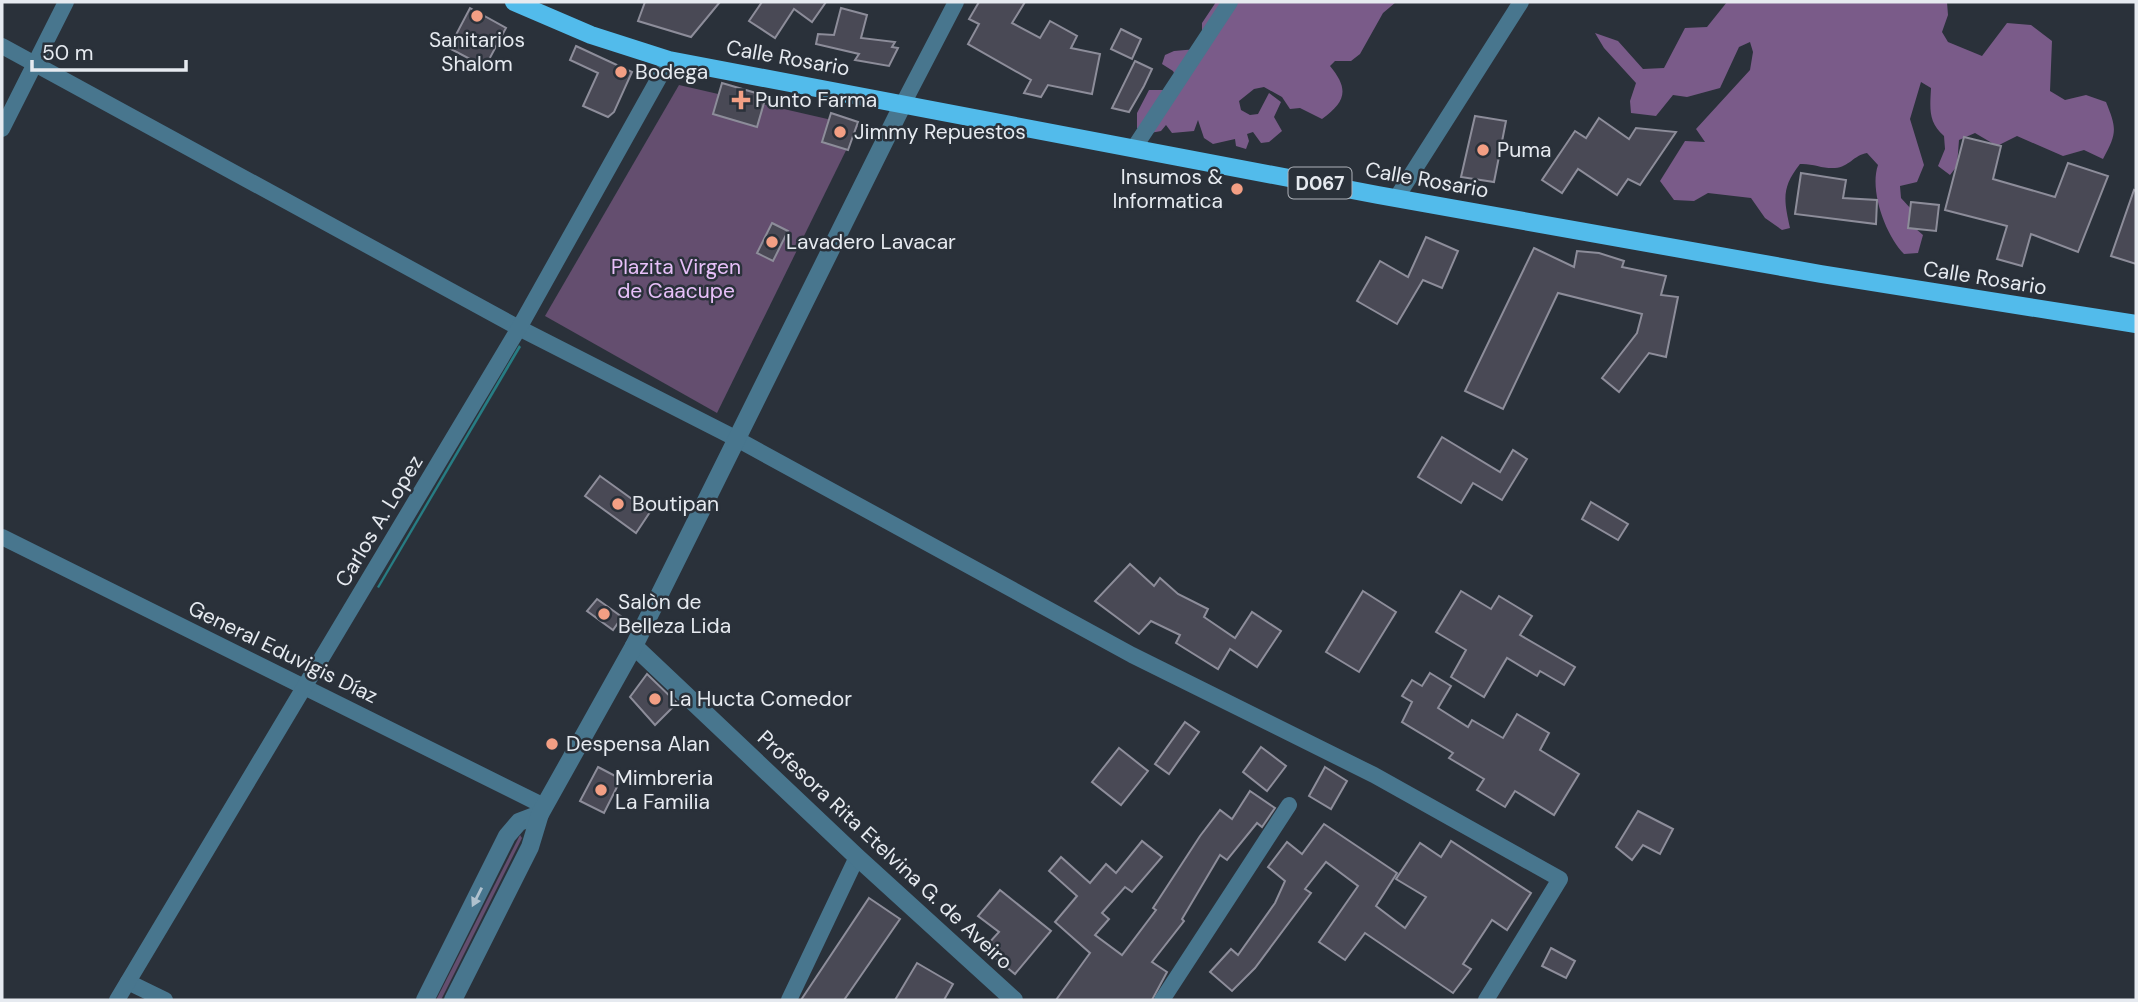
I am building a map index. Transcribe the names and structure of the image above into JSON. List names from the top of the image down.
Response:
{
  "streets": {
    "main road": ["Calle Rosario", "D067"],
    "street": ["Carlos A. Lopez", "General Eduvigis Díaz", "Profesora Rita Etelvina G. de Aveiro"]
  },
  "crossings": [
    ["Calle Rosario", "Carlos A. Lopez"],
    ["Carlos A. Lopez", "General Eduvigis Díaz"]
  ],
  "parks": ["Plazita Virgen de Caacupe"],
  "places": {
    "other": [
      "Sanitarios Shalom",
      "Bodega",
      "Jimmy Repuestos",
      "Puma",
      "Insumos & Informatica",
      "Lavadero Lavacar",
      "Boutipan",
      "Salòn de Belleza Lida",
      "La Hucta Comedor",
      "Despensa Alan",
      "Mimbreria La Familia"
    ],
    "health": ["Punto Farma"]
  },
  "scale_bar": "50 m"
}
